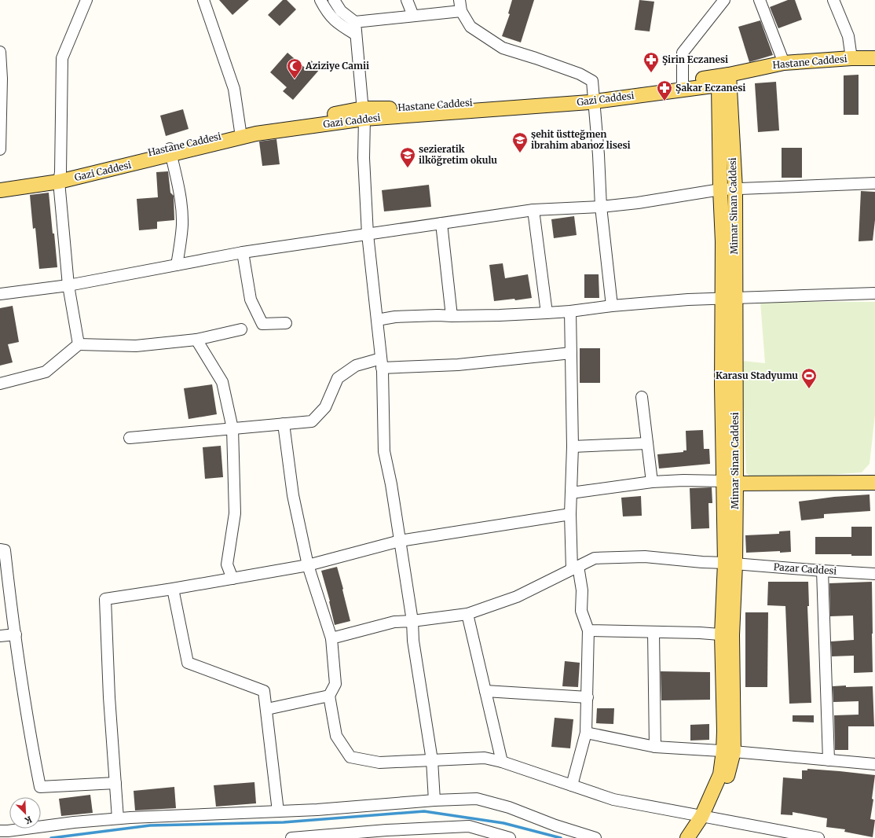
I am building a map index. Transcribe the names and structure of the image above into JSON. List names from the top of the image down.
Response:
{
  "streets": {
    "main road": ["Hastane Caddesi", "Gazi Caddesi", "Mimar Sinan Caddesi"],
    "street": ["Pazar Caddesi"]
  },
  "crossings": [
    ["Hastane Caddesi", "Gazi Caddesi"],
    ["Hastane Caddesi", "Mimar Sinan Caddesi"],
    ["Mimar Sinan Caddesi", "Pazar Caddesi"]
  ],
  "places": {
    "pharmacy": ["Şirin Eczanesi", "Şakar Eczanesi"],
    "mosque": ["Aziziye Camii"],
    "school or university": ["şehit üstteğmen ibrahim abanoz lisesi", "sezieratik ilköğretim okulu"],
    "sports": ["Karasu Stadyumu"]
  },
  "north": "bottom right"
}
